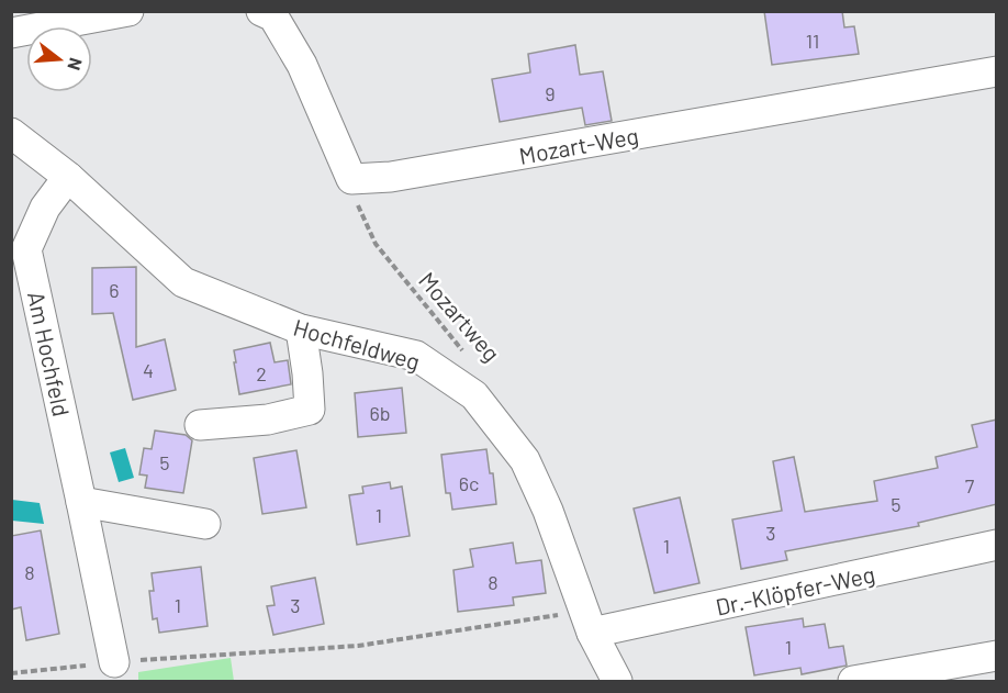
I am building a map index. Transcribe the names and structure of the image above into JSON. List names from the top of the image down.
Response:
{
  "streets": {
    "street": [
      "Mozart-Weg",
      "Hochfeldweg",
      "Am Hochfeld",
      "Dr.-Klöpfer-Weg"
    ],
    "path": ["Mozartweg"]
  },
  "crossings": [
    ["Mozart-Weg", "Mozartweg"],
    ["Hochfeldweg", "Am Hochfeld"],
    ["Hochfeldweg", "Dr.-Klöpfer-Weg"]
  ],
  "house_numbers": [
    "11",
    "9",
    "6",
    "4",
    "2",
    "6b",
    "5",
    "6c",
    "7",
    "5",
    "1",
    "3",
    "1",
    "8",
    "8",
    "1",
    "3",
    "1"
  ],
  "north": "right"
}
